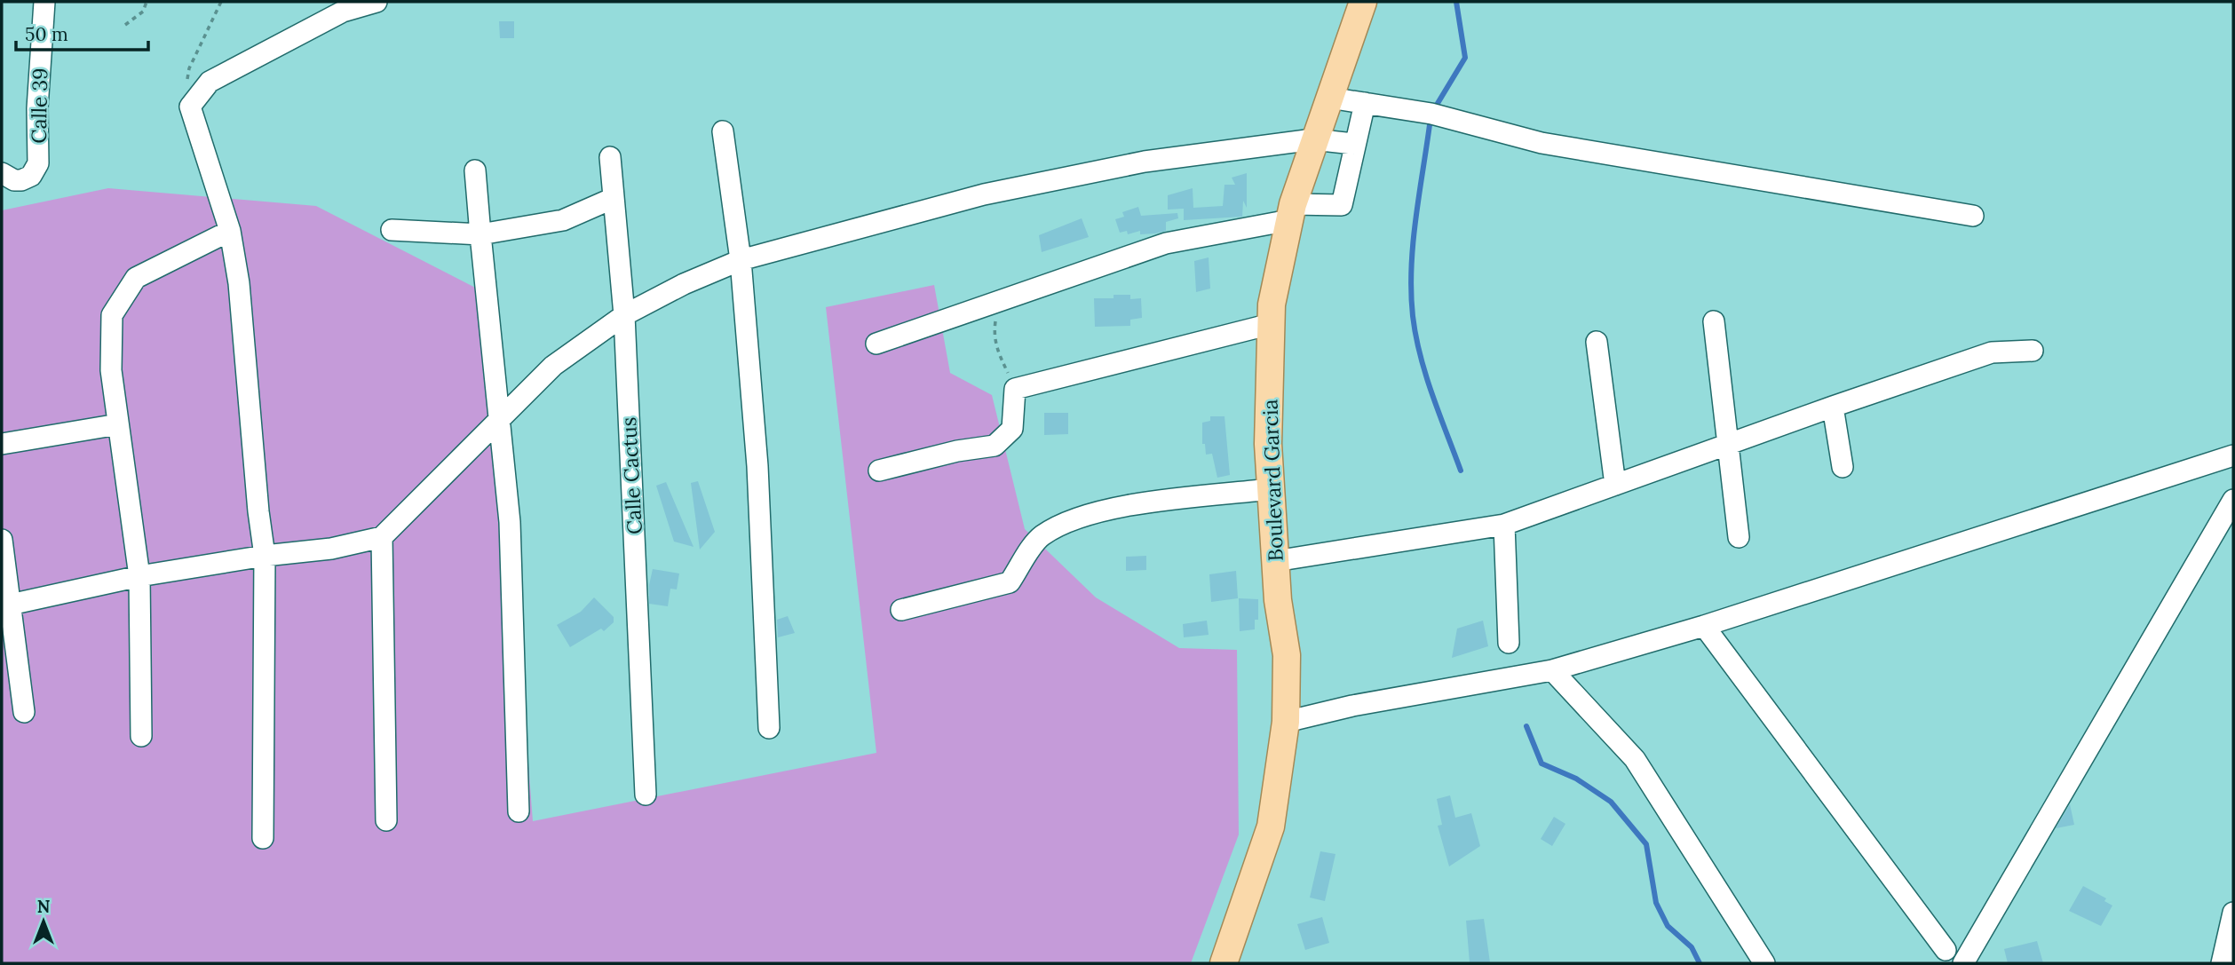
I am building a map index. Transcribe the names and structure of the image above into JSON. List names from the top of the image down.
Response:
{
  "streets": {
    "main road": ["Boulevard Garcia"],
    "street": ["Calle 39", "Calle Cactus"]
  },
  "scale_bar": "50 m",
  "north": "top"
}
